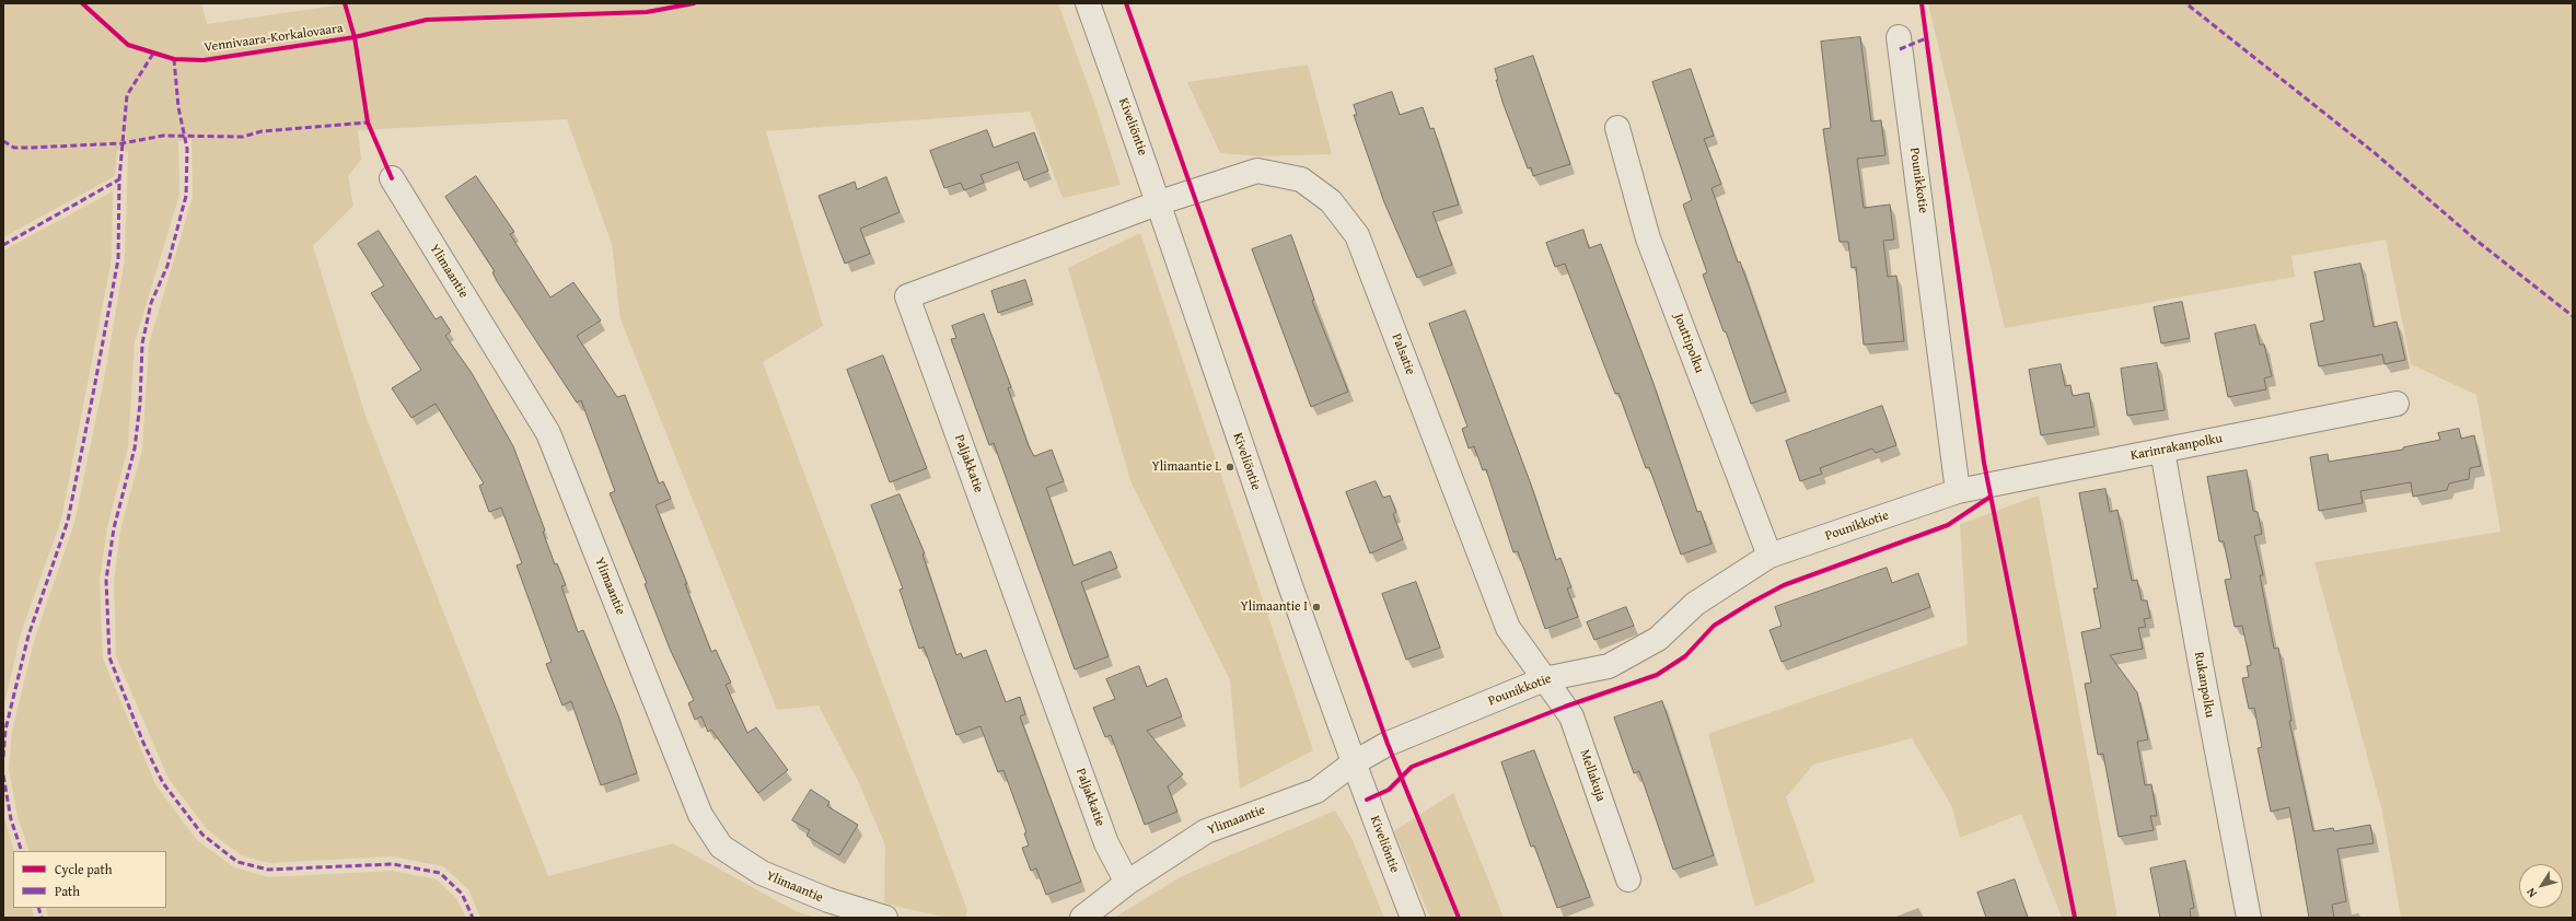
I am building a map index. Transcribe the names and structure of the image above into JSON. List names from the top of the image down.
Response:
{
  "streets": {
    "street": [
      "Kiveliöntie",
      "Pounikkotie",
      "Ylimaantie",
      "Jouttipolku",
      "Palsatie",
      "Karinrakanpolku",
      "Paljakkatie",
      "Rukanpolku",
      "Mellakuja"
    ],
    "cycle path": ["Vennivaara-Korkalovaara"]
  },
  "crossings": [
    ["Kiveliöntie", "Pounikkotie"],
    ["Kiveliöntie", "Ylimaantie"],
    ["Kiveliöntie", "Palsatie"],
    ["Kiveliöntie", "Paljakkatie"],
    ["Pounikkotie", "Ylimaantie"],
    ["Pounikkotie", "Jouttipolku"],
    ["Pounikkotie", "Palsatie"],
    ["Pounikkotie", "Karinrakanpolku"],
    ["Pounikkotie", "Mellakuja"],
    ["Ylimaantie", "Paljakkatie"],
    ["Palsatie", "Paljakkatie"],
    ["Palsatie", "Mellakuja"],
    ["Karinrakanpolku", "Rukanpolku"]
  ],
  "places": ["Ylimaantie L", "Ylimaantie I"],
  "legend": ["Cycle path", "Path"],
  "north": "bottom left"
}
